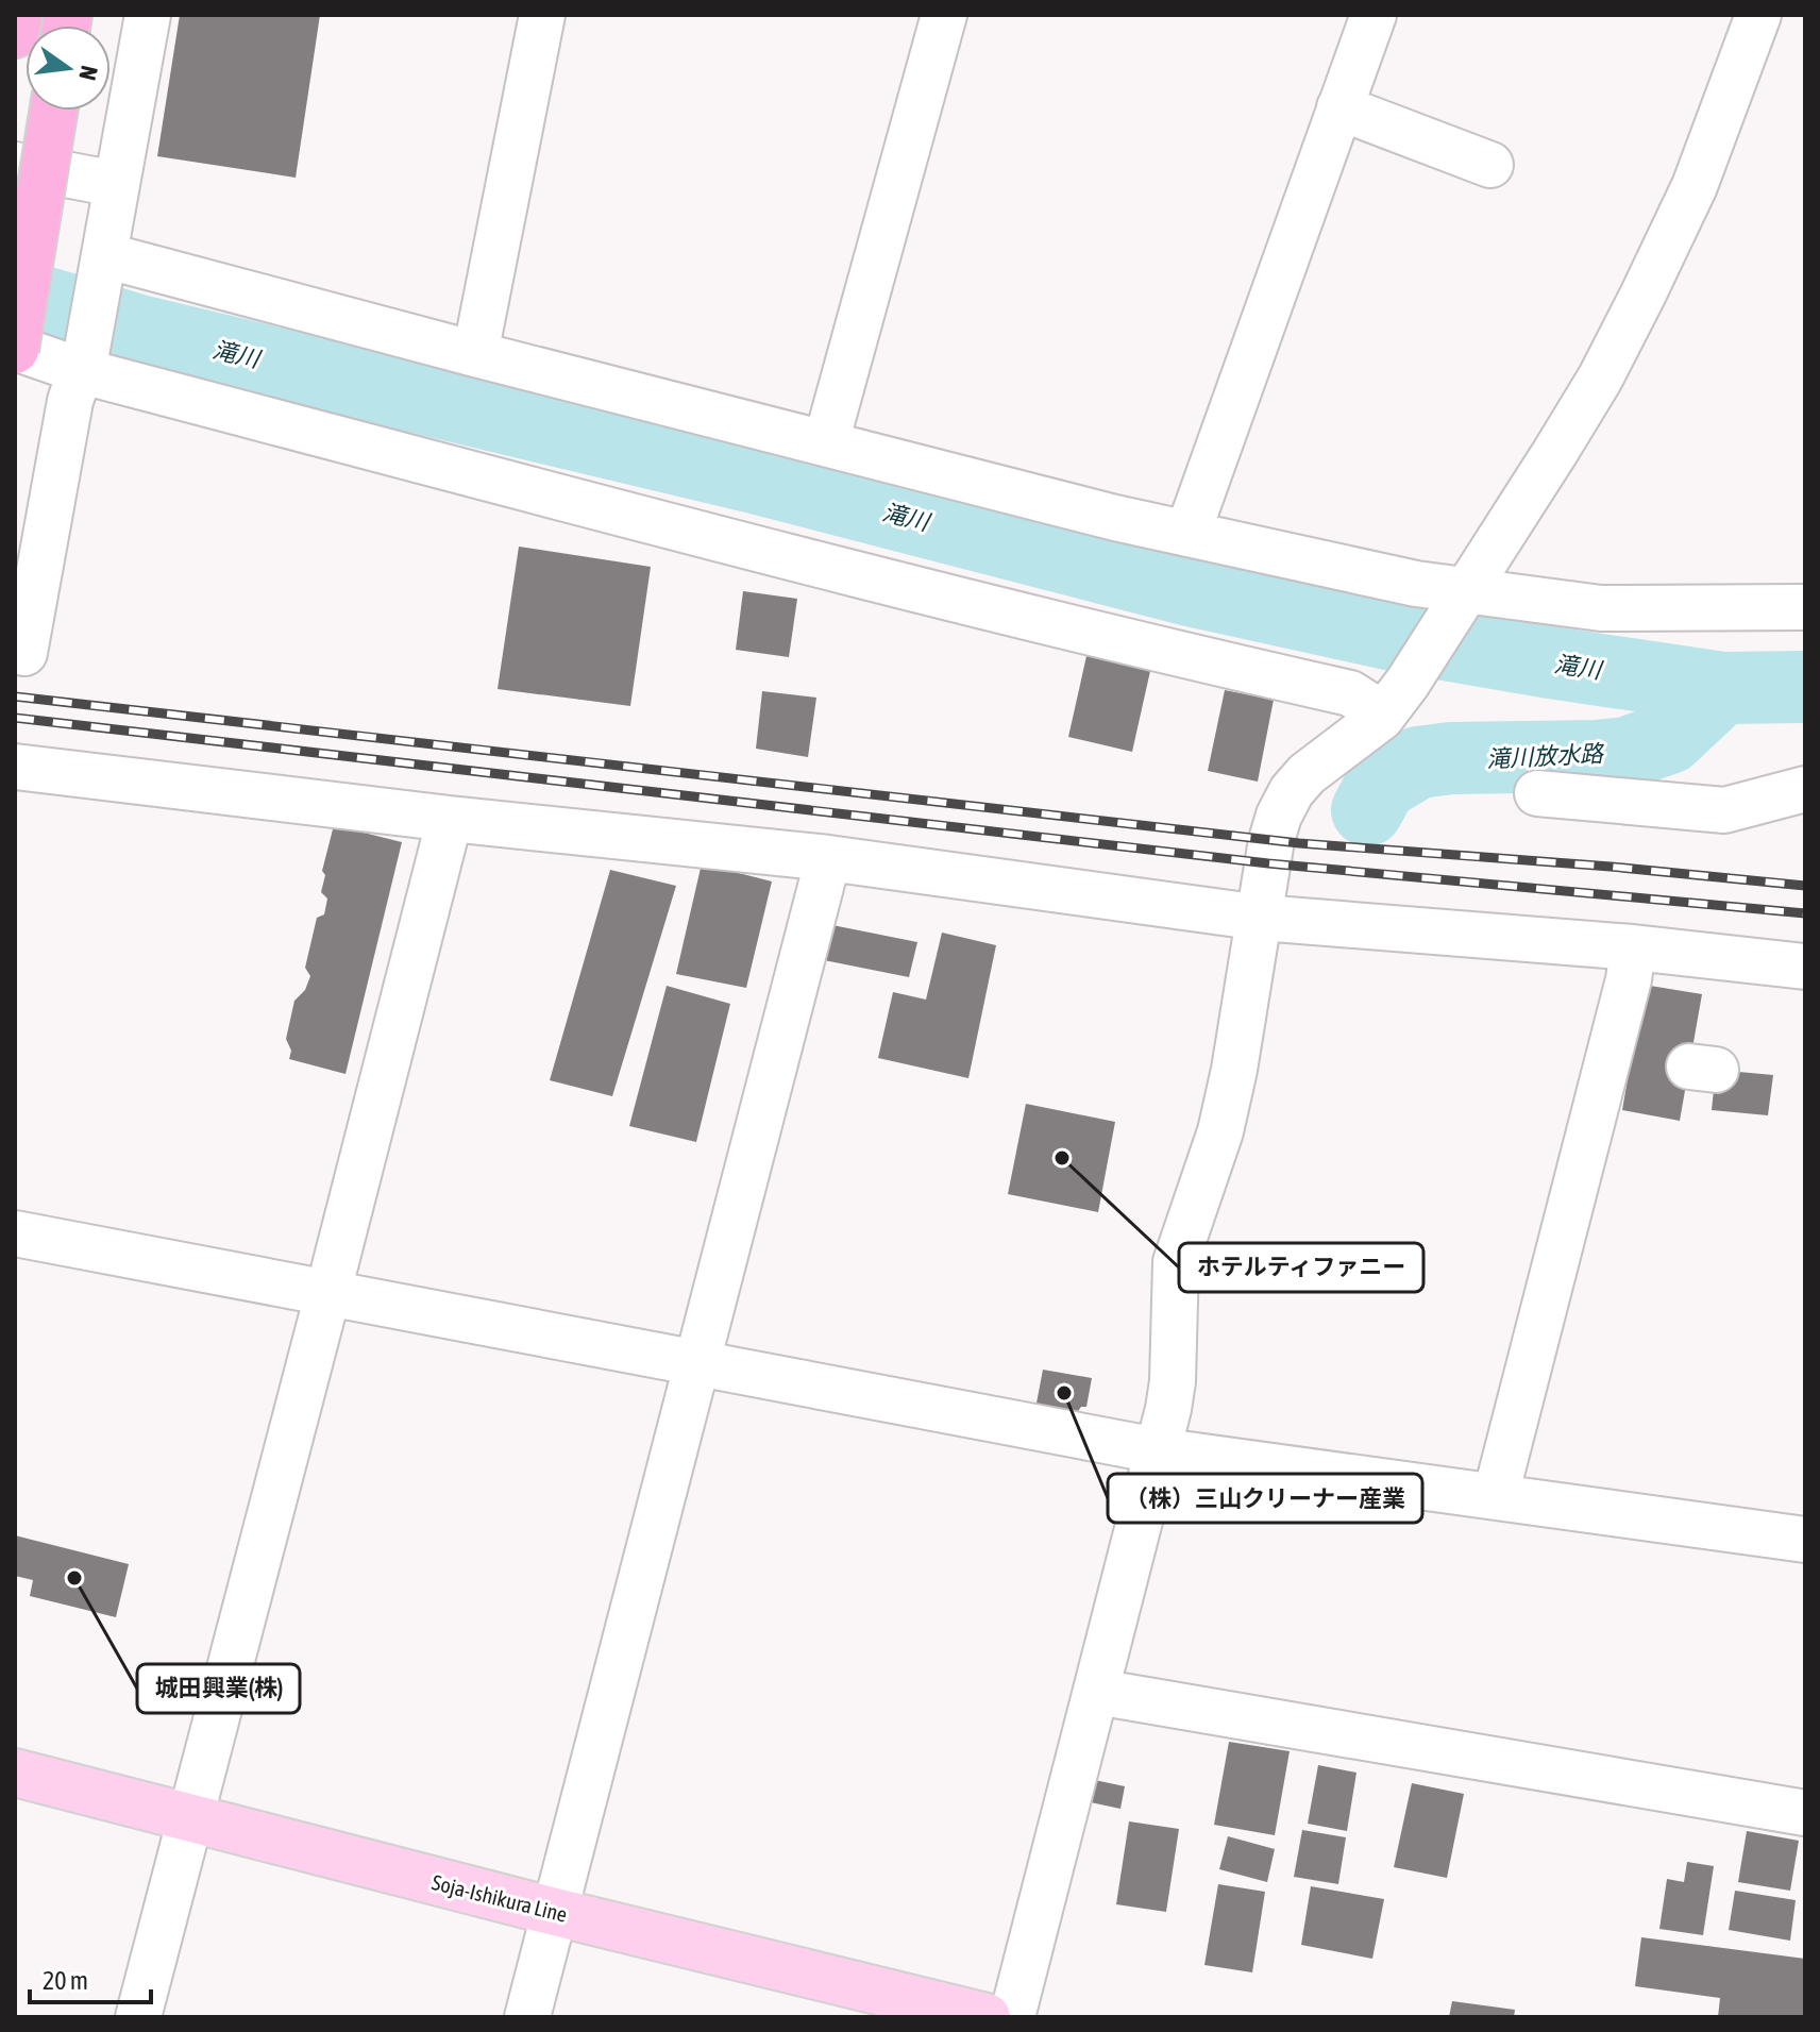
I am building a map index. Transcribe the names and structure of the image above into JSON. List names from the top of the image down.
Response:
{
  "streets": {
    "main road": ["Soja-Ishikura Line"]
  },
  "water": ["滝川", "滝川放水路"],
  "places": ["ホテルティファニー", "（株）三山クリーナー産業", "城田興業(株)"],
  "scale_bar": "20 m",
  "north": "right"
}
